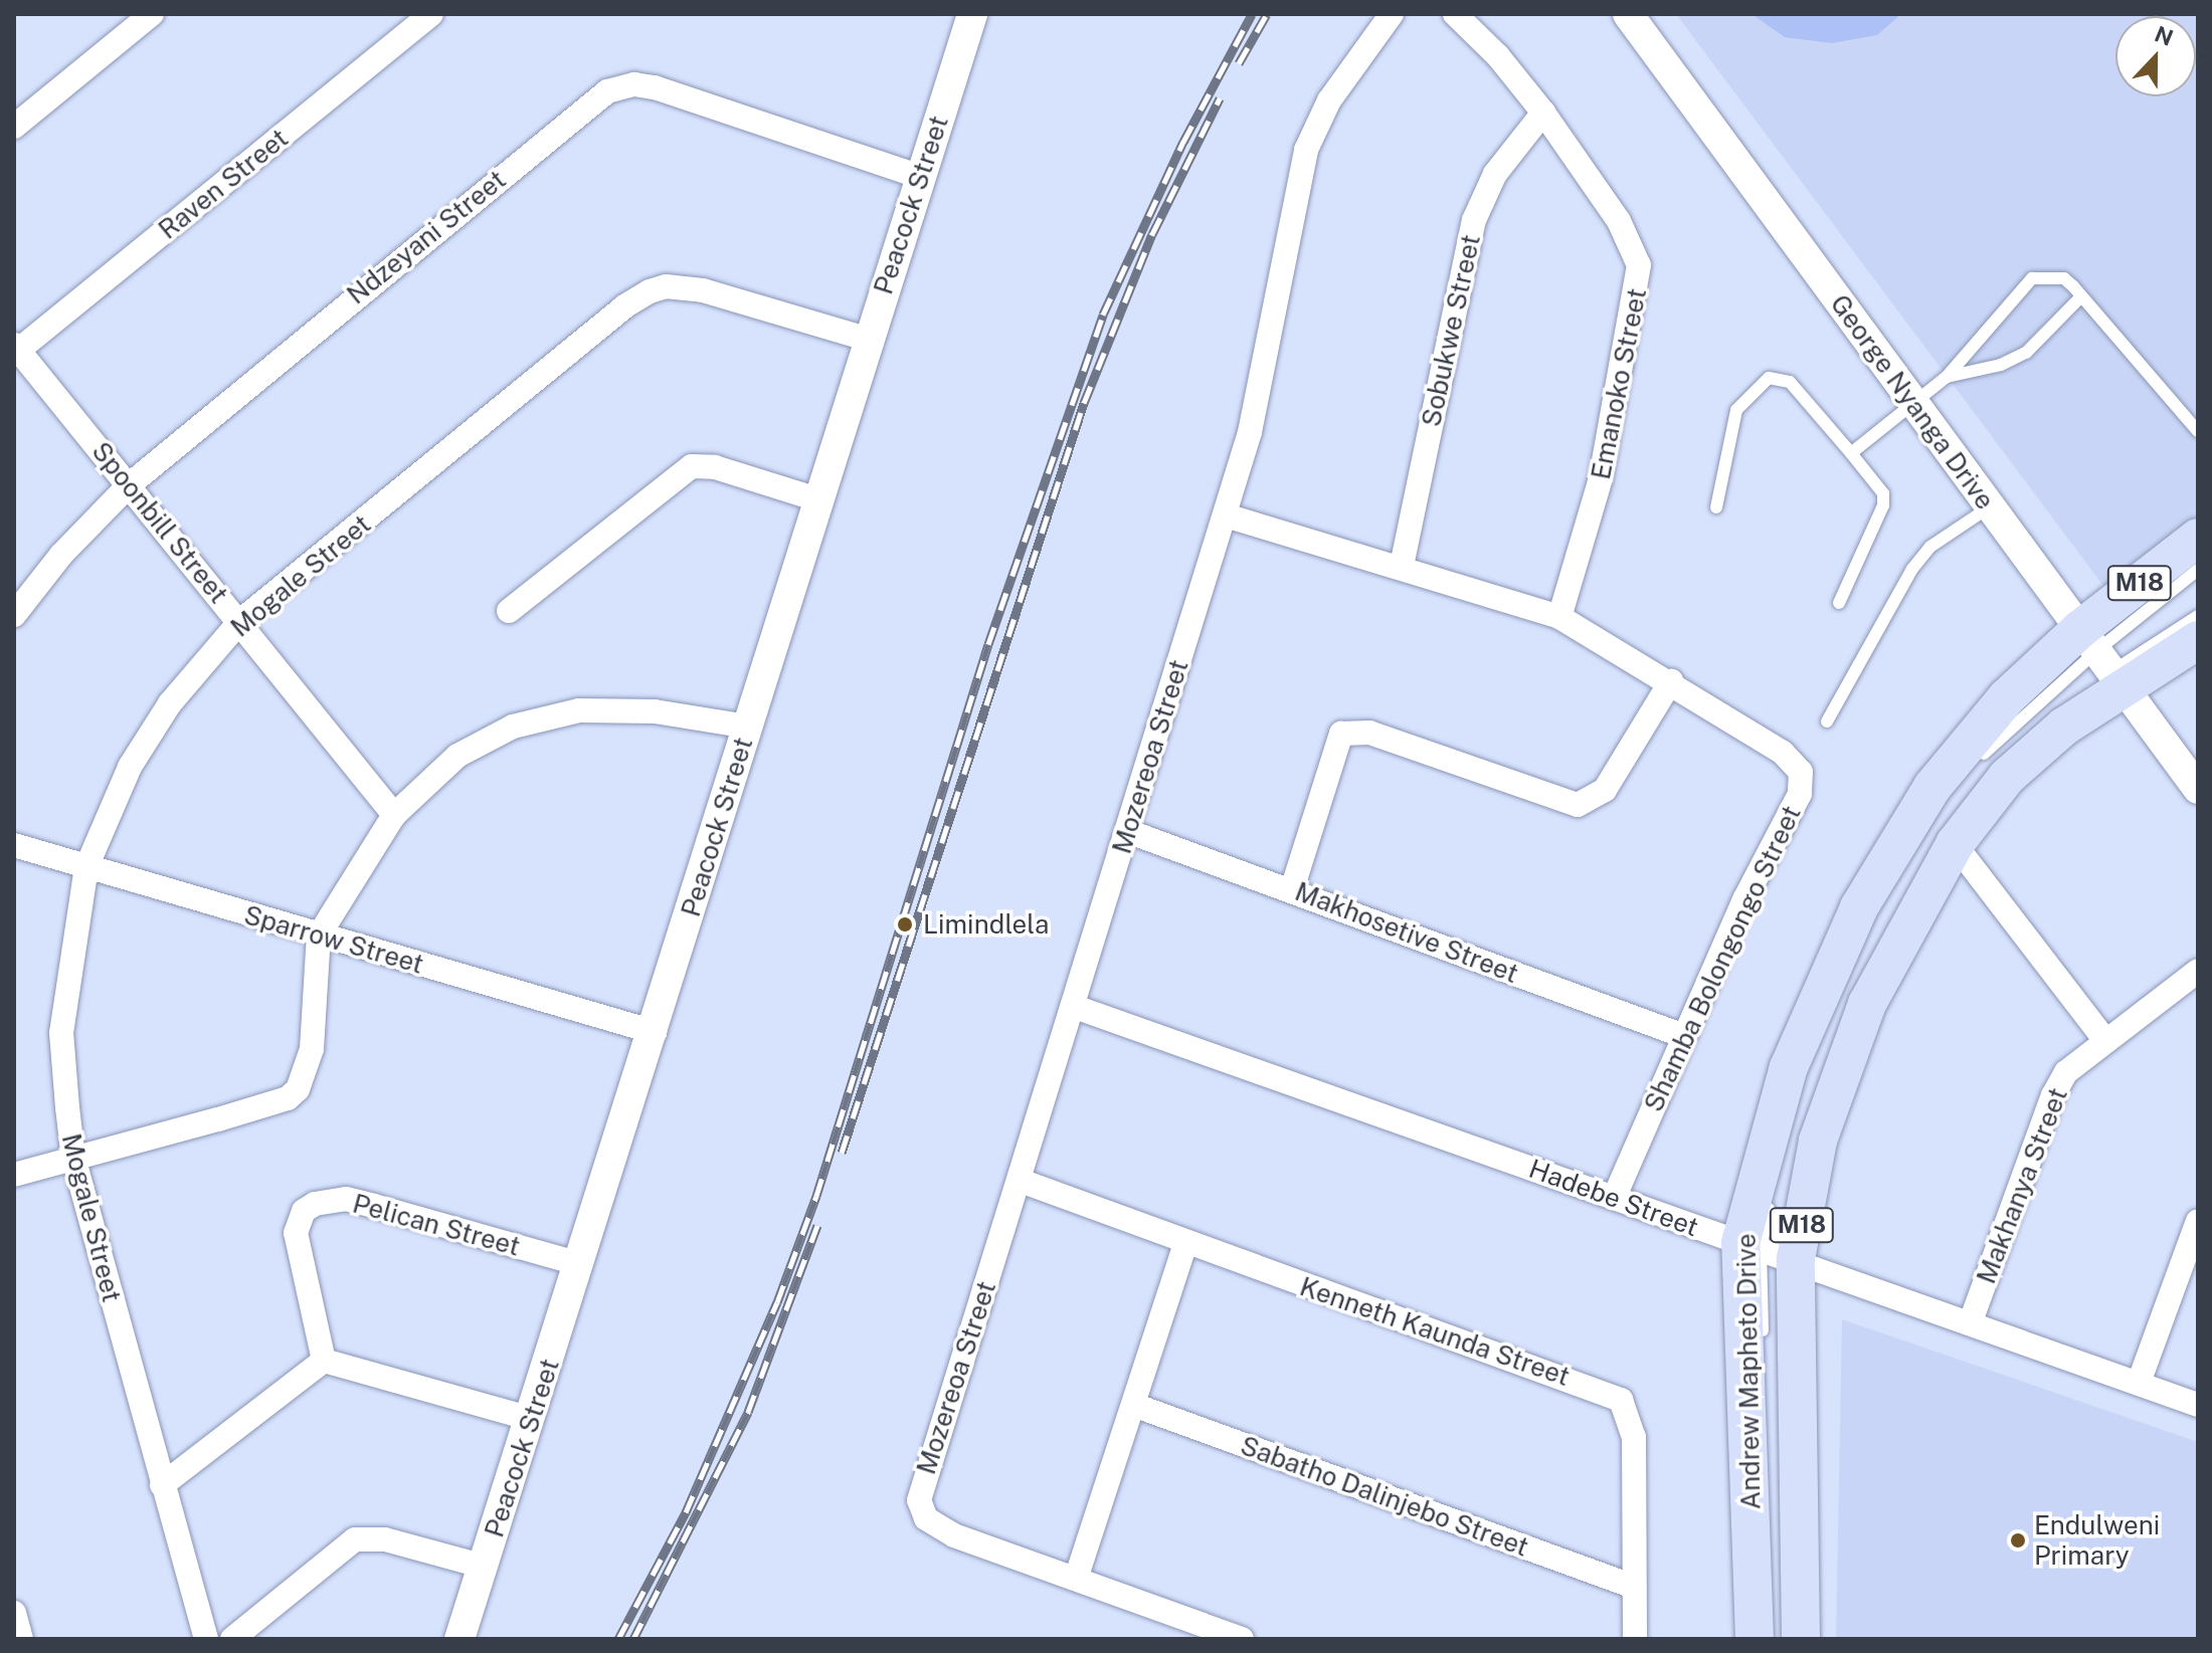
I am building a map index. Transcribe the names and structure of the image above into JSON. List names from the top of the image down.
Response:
{
  "streets": {
    "main road": ["M18", "Andrew Mapheto Drive"],
    "street": [
      "Raven Street",
      "Peacock Street",
      "Ndzeyani Street",
      "Sobukwe Street",
      "Emanoko Street",
      "George Nyanga Drive",
      "Spoonbill Street",
      "Mogale Street",
      "Mozereoa Street",
      "Makhosetive Street",
      "Sparrow Street",
      "Shamba Bolongongo Street",
      "Makhanya Street",
      "Hadebe Street",
      "Pelican Street",
      "Kenneth Kaunda Street",
      "Sabatho Dalinjebo Street"
    ]
  },
  "crossings": [
    ["Raven Street", "Spoonbill Street"],
    ["Peacock Street", "Ndzeyani Street"],
    ["Peacock Street", "Mogale Street"],
    ["Peacock Street", "Sparrow Street"],
    ["Peacock Street", "Pelican Street"],
    ["Ndzeyani Street", "Spoonbill Street"],
    ["Sobukwe Street", "Emanoko Street"],
    ["Sobukwe Street", "Shamba Bolongongo Street"],
    ["Emanoko Street", "Shamba Bolongongo Street"],
    ["George Nyanga Drive", "Andrew Mapheto Drive"],
    ["Spoonbill Street", "Mogale Street"],
    ["Mogale Street", "Sparrow Street"],
    ["Mozereoa Street", "Makhosetive Street"],
    ["Mozereoa Street", "Shamba Bolongongo Street"],
    ["Mozereoa Street", "Hadebe Street"],
    ["Mozereoa Street", "Kenneth Kaunda Street"],
    ["Makhosetive Street", "Shamba Bolongongo Street"],
    ["Shamba Bolongongo Street", "Hadebe Street"],
    ["Makhanya Street", "Hadebe Street"],
    ["Hadebe Street", "Andrew Mapheto Drive"],
    ["Kenneth Kaunda Street", "Sabatho Dalinjebo Street"]
  ],
  "places": ["Limindlela", "Endulweni Primary"],
  "north": "top"
}
